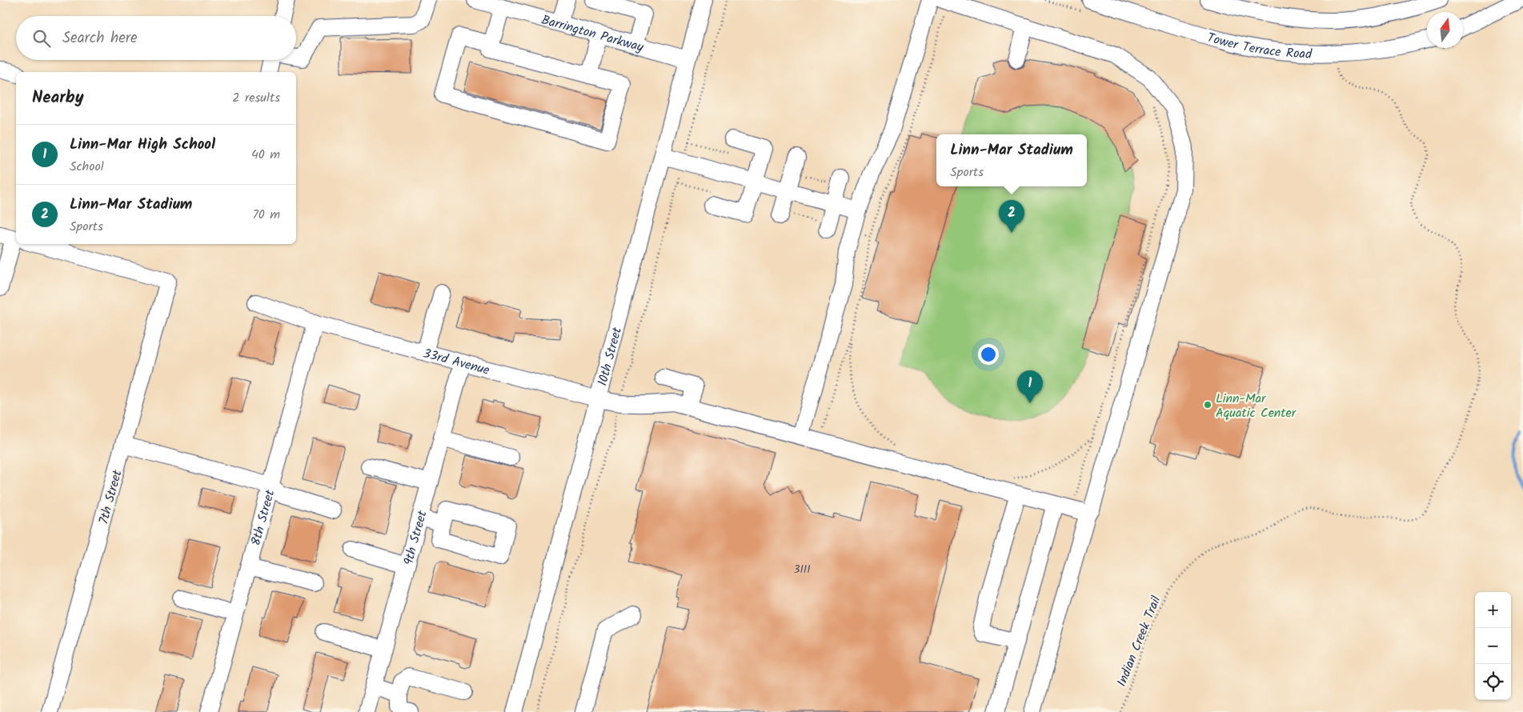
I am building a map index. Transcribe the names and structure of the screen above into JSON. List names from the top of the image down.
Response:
{
  "streets": {
    "street": [
      "Barrington Parkway",
      "Tower Terrace Road",
      "10th Street",
      "33rd Avenue",
      "7th Street",
      "8th Street",
      "9th Street"
    ],
    "path": ["Indian Creek Trail"]
  },
  "crossings": [
    ["Barrington Parkway", "10th Street"],
    ["10th Street", "33rd Avenue"],
    ["33rd Avenue", "8th Street"],
    ["33rd Avenue", "9th Street"]
  ],
  "places": ["Linn-Mar Aquatic Center"],
  "house_numbers": ["3111"],
  "north": "top",
  "page": {
    "search": "Search here",
    "heading": ["Nearby", "2 results"],
    "list": [
      {
        "mark": "1",
        "name": "Linn-Mar High School",
        "note": "School",
        "value": "40 m"
      },
      {
        "mark": "2",
        "name": "Linn-Mar Stadium",
        "note": "Sports",
        "value": "70 m"
      }
    ],
    "popup": ["Linn-Mar Stadium", "Sports"],
    "pins": ["2", "1"],
    "map_buttons": ["+", "−"]
  }
}
